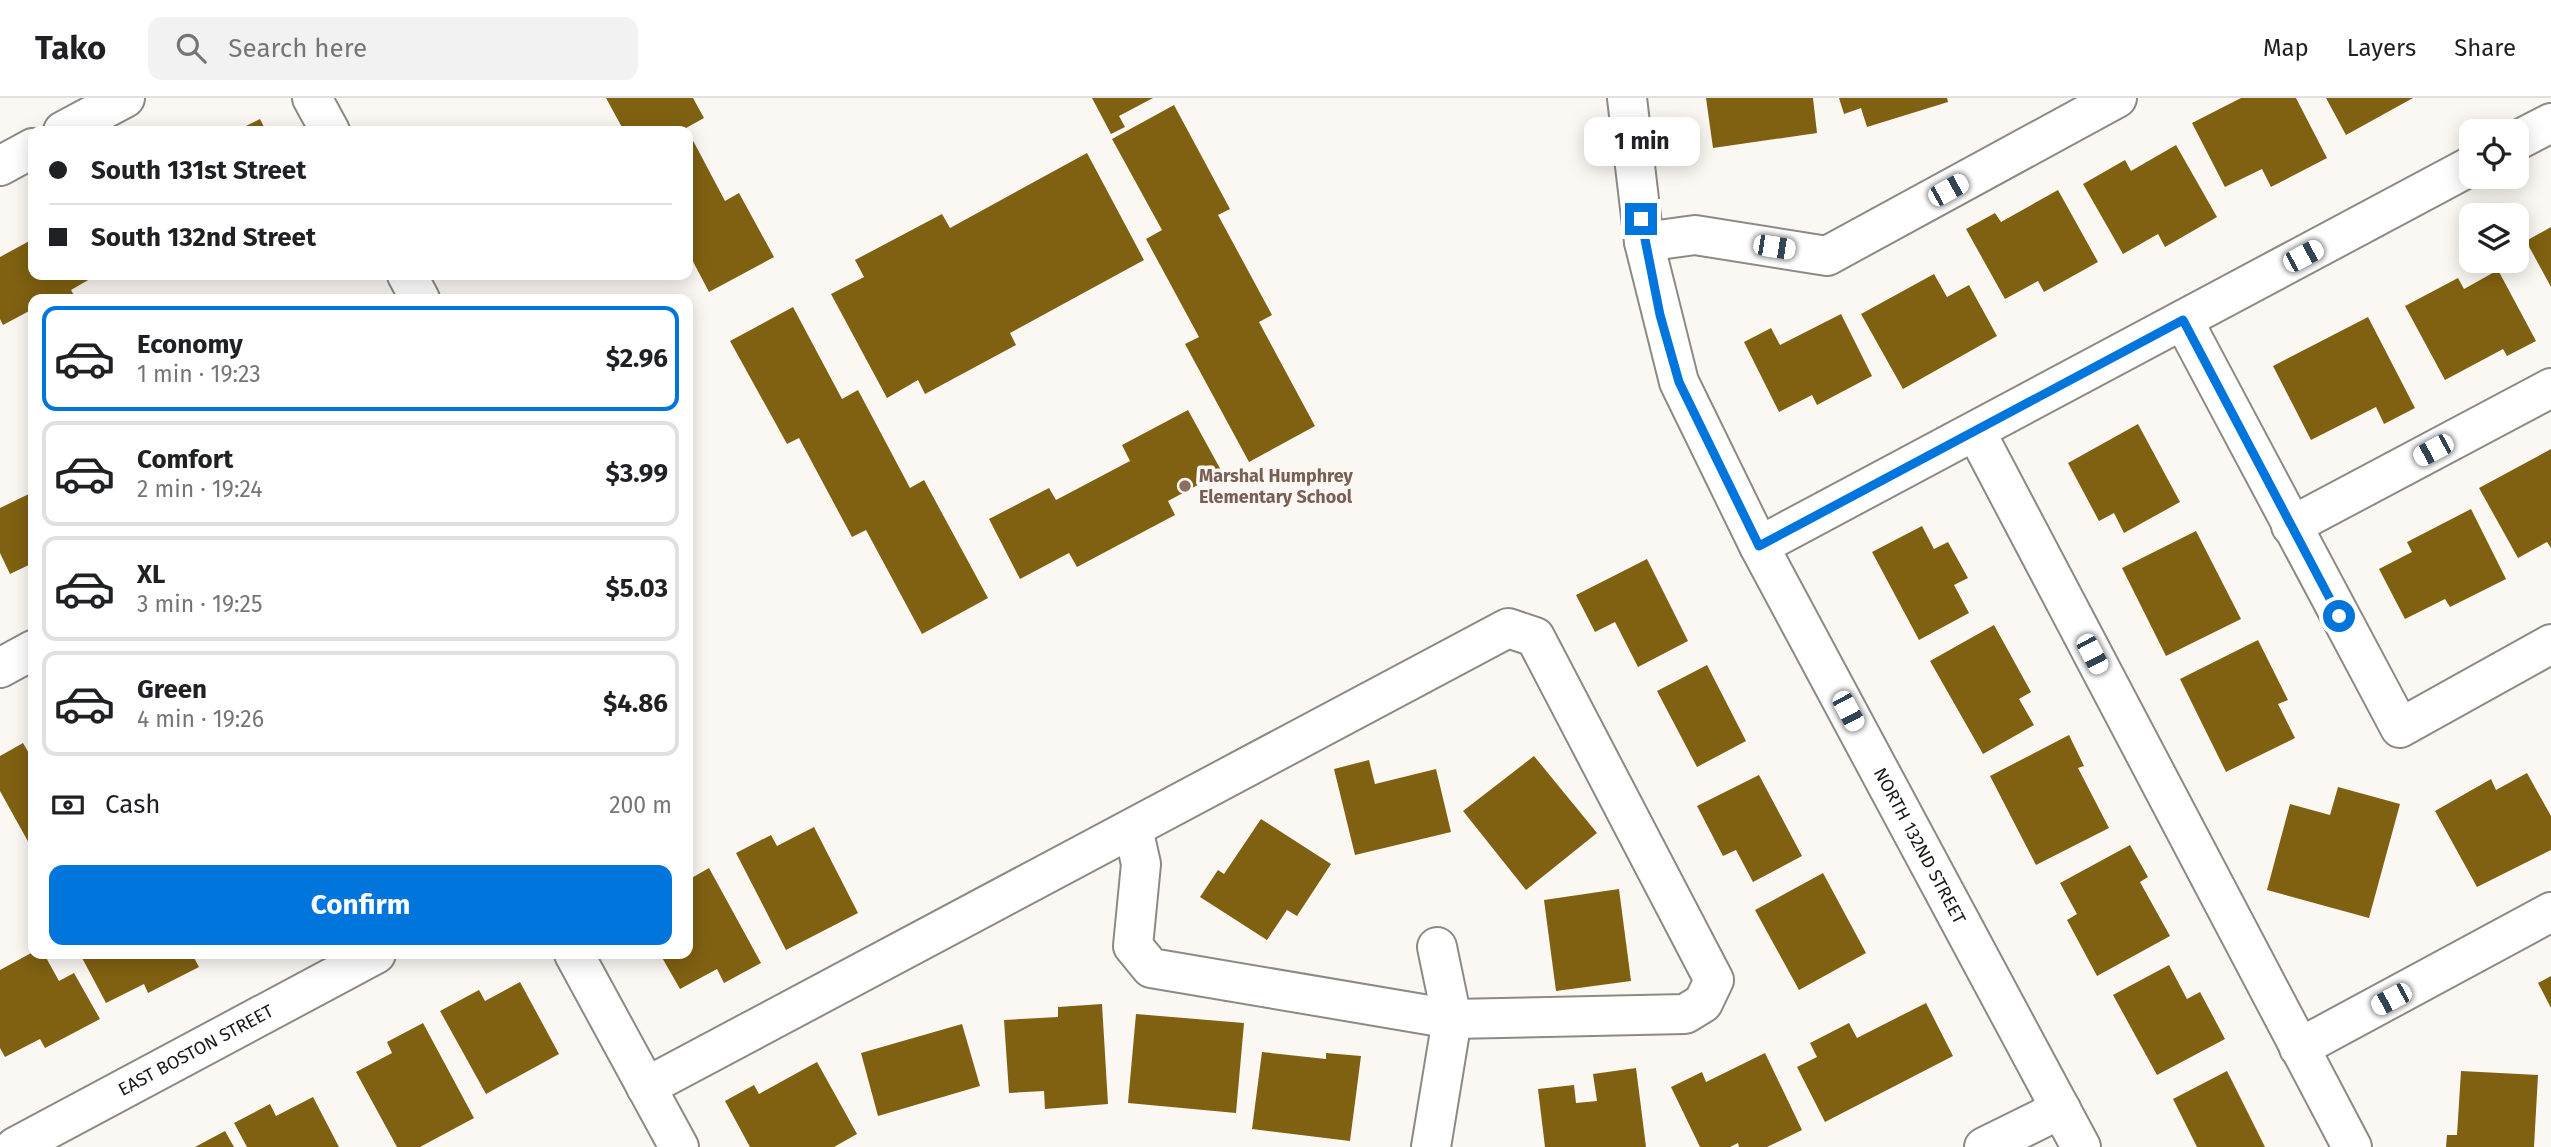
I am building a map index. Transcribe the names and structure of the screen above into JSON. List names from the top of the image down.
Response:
{
  "streets": {
    "street": ["NORTH 132ND STREET", "EAST BOSTON STREET"]
  },
  "places": ["Marshal Humphrey Elementary School"],
  "page": {
    "header": "Tako",
    "search": "Search here",
    "nav": ["Map", "Layers", "Share"],
    "bubble": "1 min",
    "banner": ["South 131st Street", "South 132nd Street"],
    "list": [
      {
        "name": "Economy",
        "note": "1 min · 19:23",
        "value": "$2.96"
      },
      {
        "name": "Comfort",
        "note": "2 min · 19:24",
        "value": "$3.99"
      },
      {
        "name": "XL",
        "note": "3 min · 19:25",
        "value": "$5.03"
      },
      {
        "name": "Green",
        "note": "4 min · 19:26",
        "value": "$4.86"
      }
    ],
    "pay": ["Cash", "200 m"],
    "buttons": "Confirm"
  }
}
